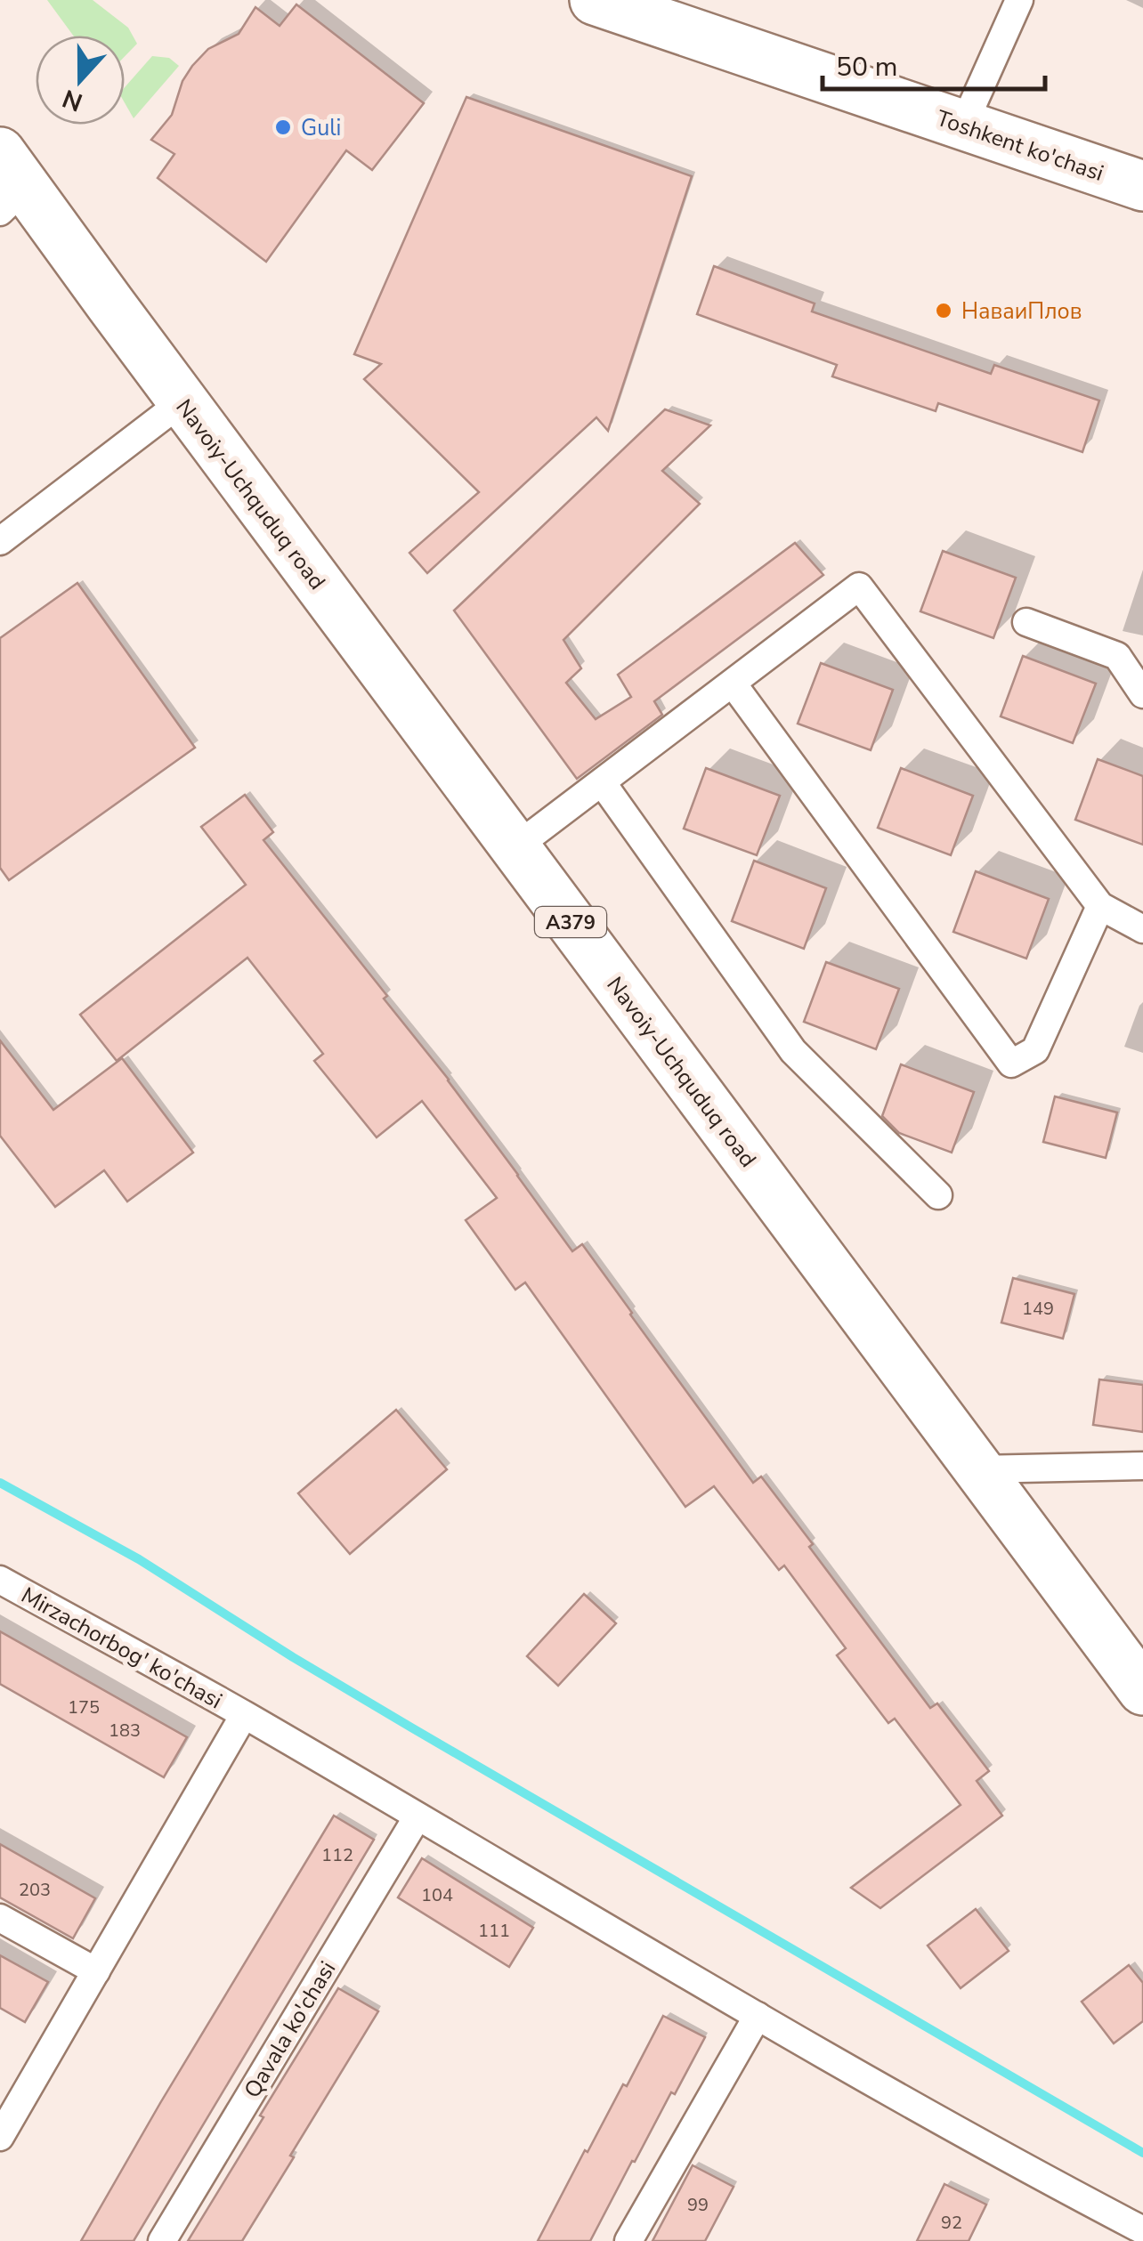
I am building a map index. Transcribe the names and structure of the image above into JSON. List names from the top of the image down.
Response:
{
  "streets": {
    "highway": ["Toshkent ko'chasi", "Navoiy-Uchquduq road", "A379"],
    "street": ["Mirzachorbog' ko'chasi", "Qavala ko'chasi"]
  },
  "crossings": [
    ["Mirzachorbog' ko'chasi", "Qavala ko'chasi"]
  ],
  "places": ["Guli", "НаваиПлов"],
  "house_numbers": [
    "149",
    "175",
    "183",
    "112",
    "203",
    "104",
    "111",
    "99",
    "92"
  ],
  "scale_bar": "50 m",
  "north": "bottom"
}
